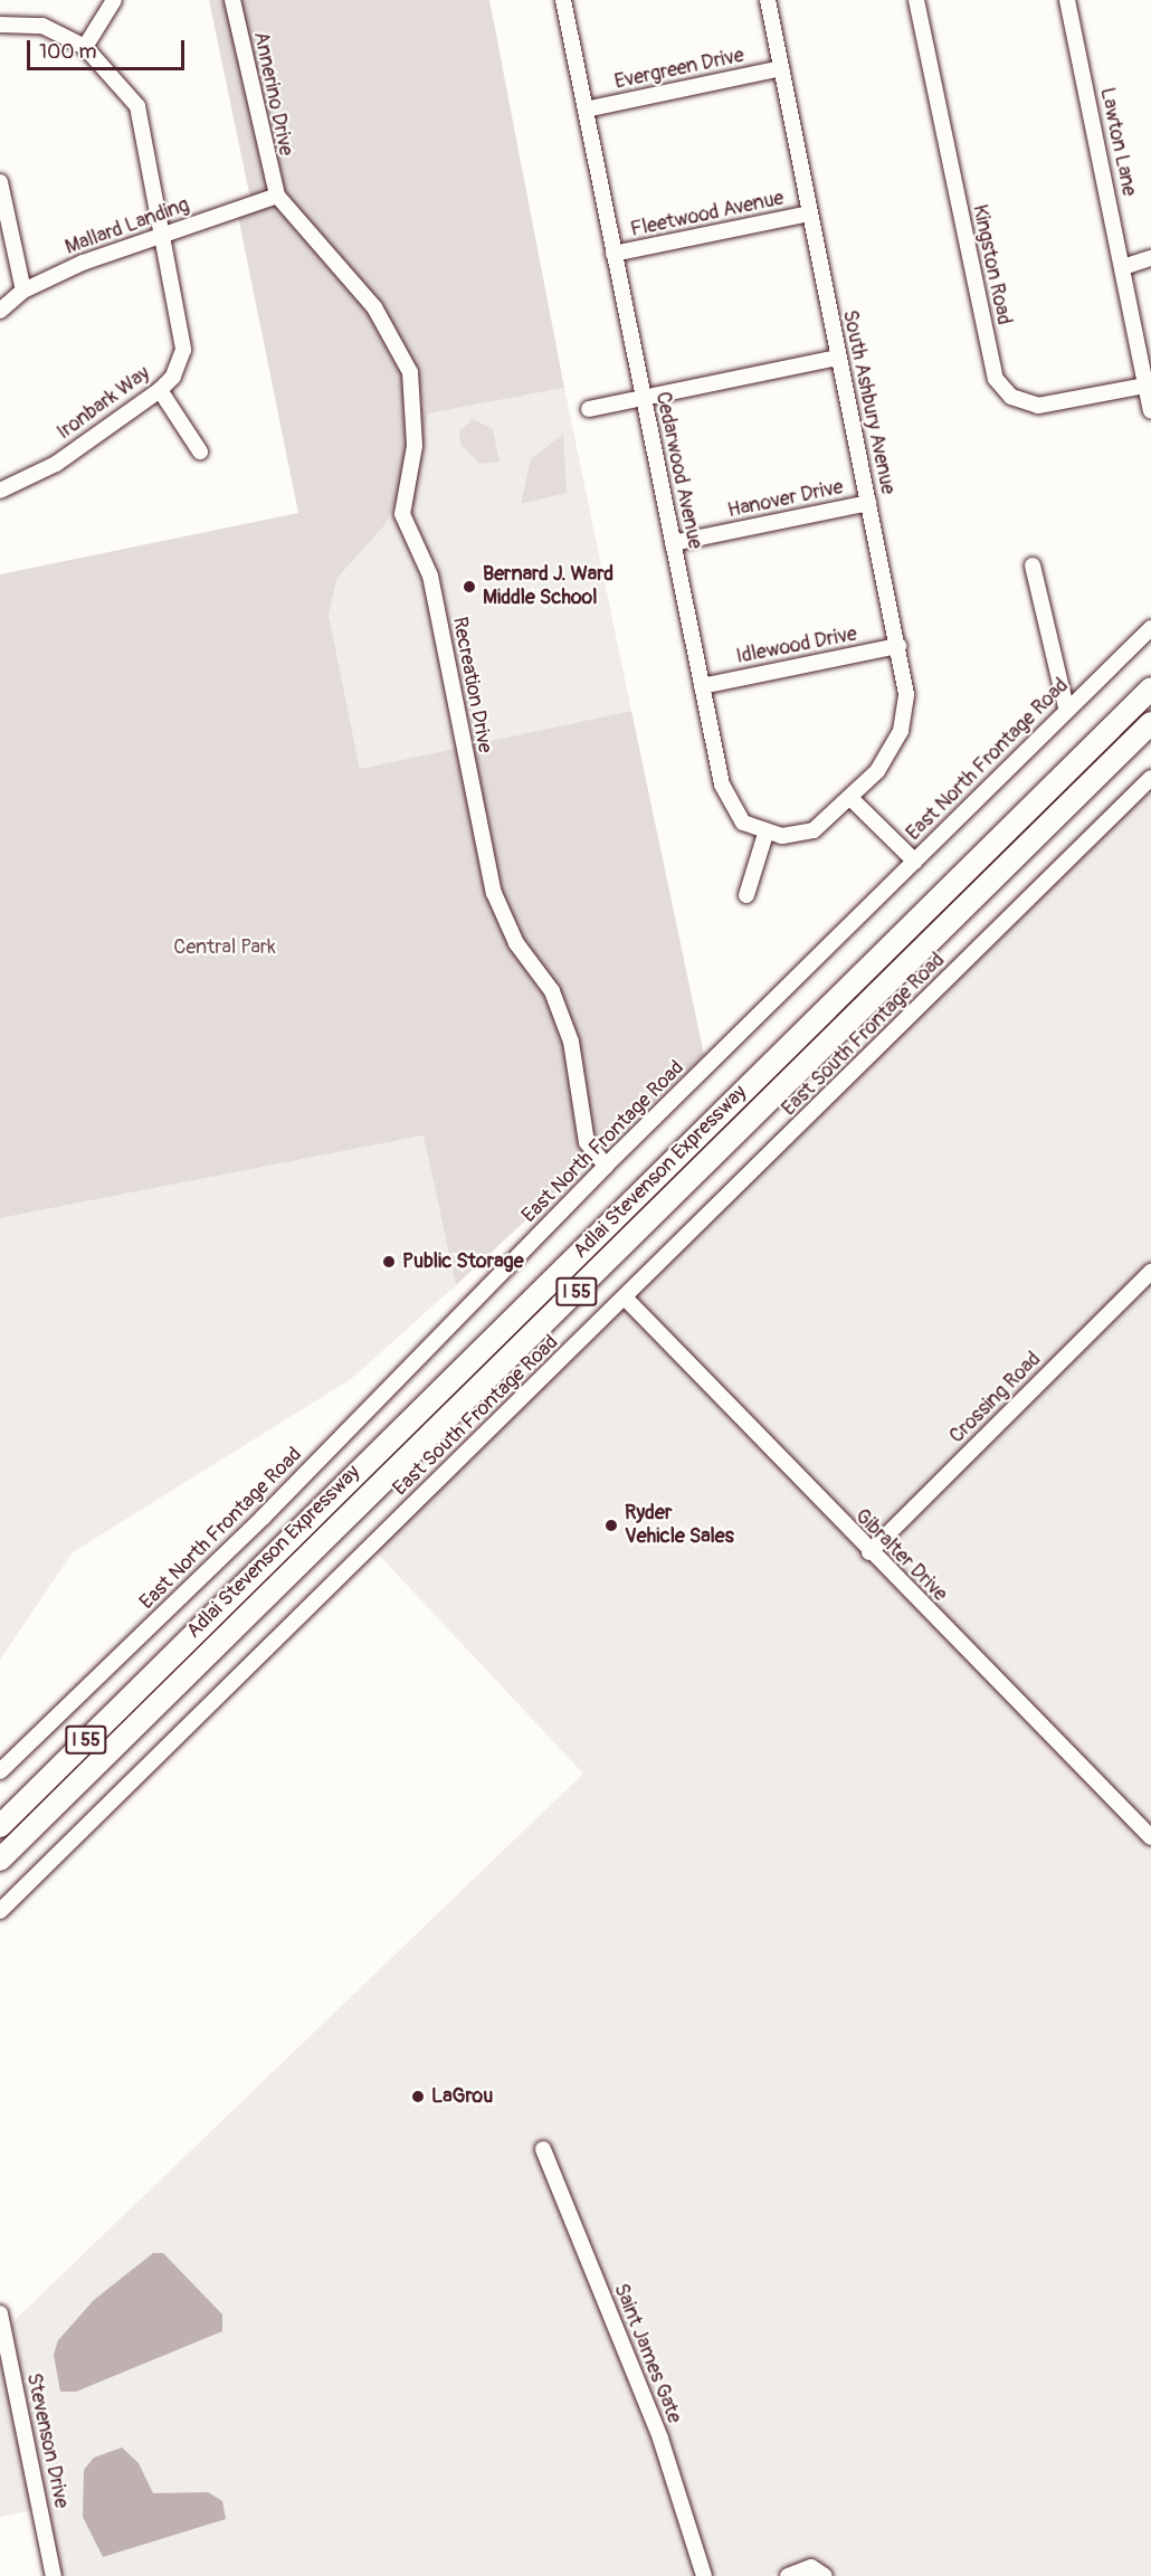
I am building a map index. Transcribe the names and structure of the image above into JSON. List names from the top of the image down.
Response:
{
  "streets": {
    "highway": ["Adlai Stevenson Expressway", "I 55"],
    "street": [
      "Evergreen Drive",
      "Annerino Drive",
      "Lawton Lane",
      "Fleetwood Avenue",
      "Mallard Landing",
      "Kingston Road",
      "South Ashbury Avenue",
      "Ironbark Way",
      "Cedarwood Avenue",
      "Hanover Drive",
      "Idlewood Drive",
      "Recreation Drive",
      "East North Frontage Road",
      "East South Frontage Road",
      "Crossing Road",
      "Gibralter Drive",
      "Saint James Gate",
      "Stevenson Drive"
    ]
  },
  "crossings": [
    ["Evergreen Drive", "South Ashbury Avenue"],
    ["Evergreen Drive", "Cedarwood Avenue"],
    ["Annerino Drive", "Mallard Landing"],
    ["Annerino Drive", "Recreation Drive"],
    ["Lawton Lane", "Kingston Road"],
    ["Fleetwood Avenue", "South Ashbury Avenue"],
    ["Fleetwood Avenue", "Cedarwood Avenue"],
    ["Mallard Landing", "Ironbark Way"],
    ["Mallard Landing", "Recreation Drive"],
    ["South Ashbury Avenue", "Hanover Drive"],
    ["South Ashbury Avenue", "Idlewood Drive"],
    ["Cedarwood Avenue", "Hanover Drive"],
    ["Cedarwood Avenue", "Idlewood Drive"],
    ["Recreation Drive", "East North Frontage Road"],
    ["East South Frontage Road", "Gibralter Drive"],
    ["Crossing Road", "Gibralter Drive"]
  ],
  "parks": ["Central Park"],
  "places": [
    "Bernard J. Ward Middle School",
    "Public Storage",
    "Ryder Vehicle Sales",
    "LaGrou"
  ],
  "scale_bar": "100 m"
}
